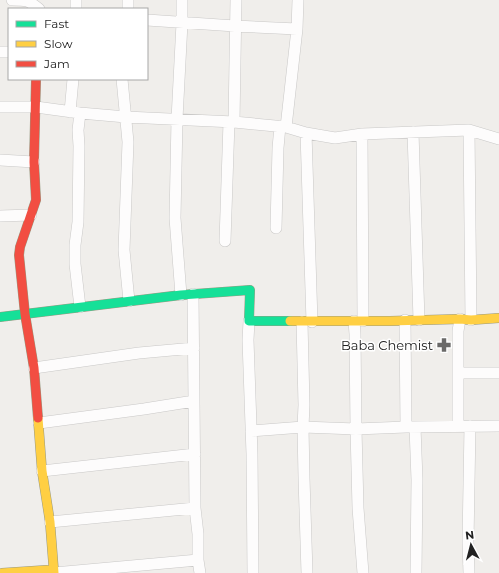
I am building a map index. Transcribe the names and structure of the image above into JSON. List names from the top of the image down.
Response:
{
  "places": {
    "pharmacy": ["Baba Chemist"]
  },
  "legend": ["Fast", "Slow", "Jam"],
  "north": "top"
}
